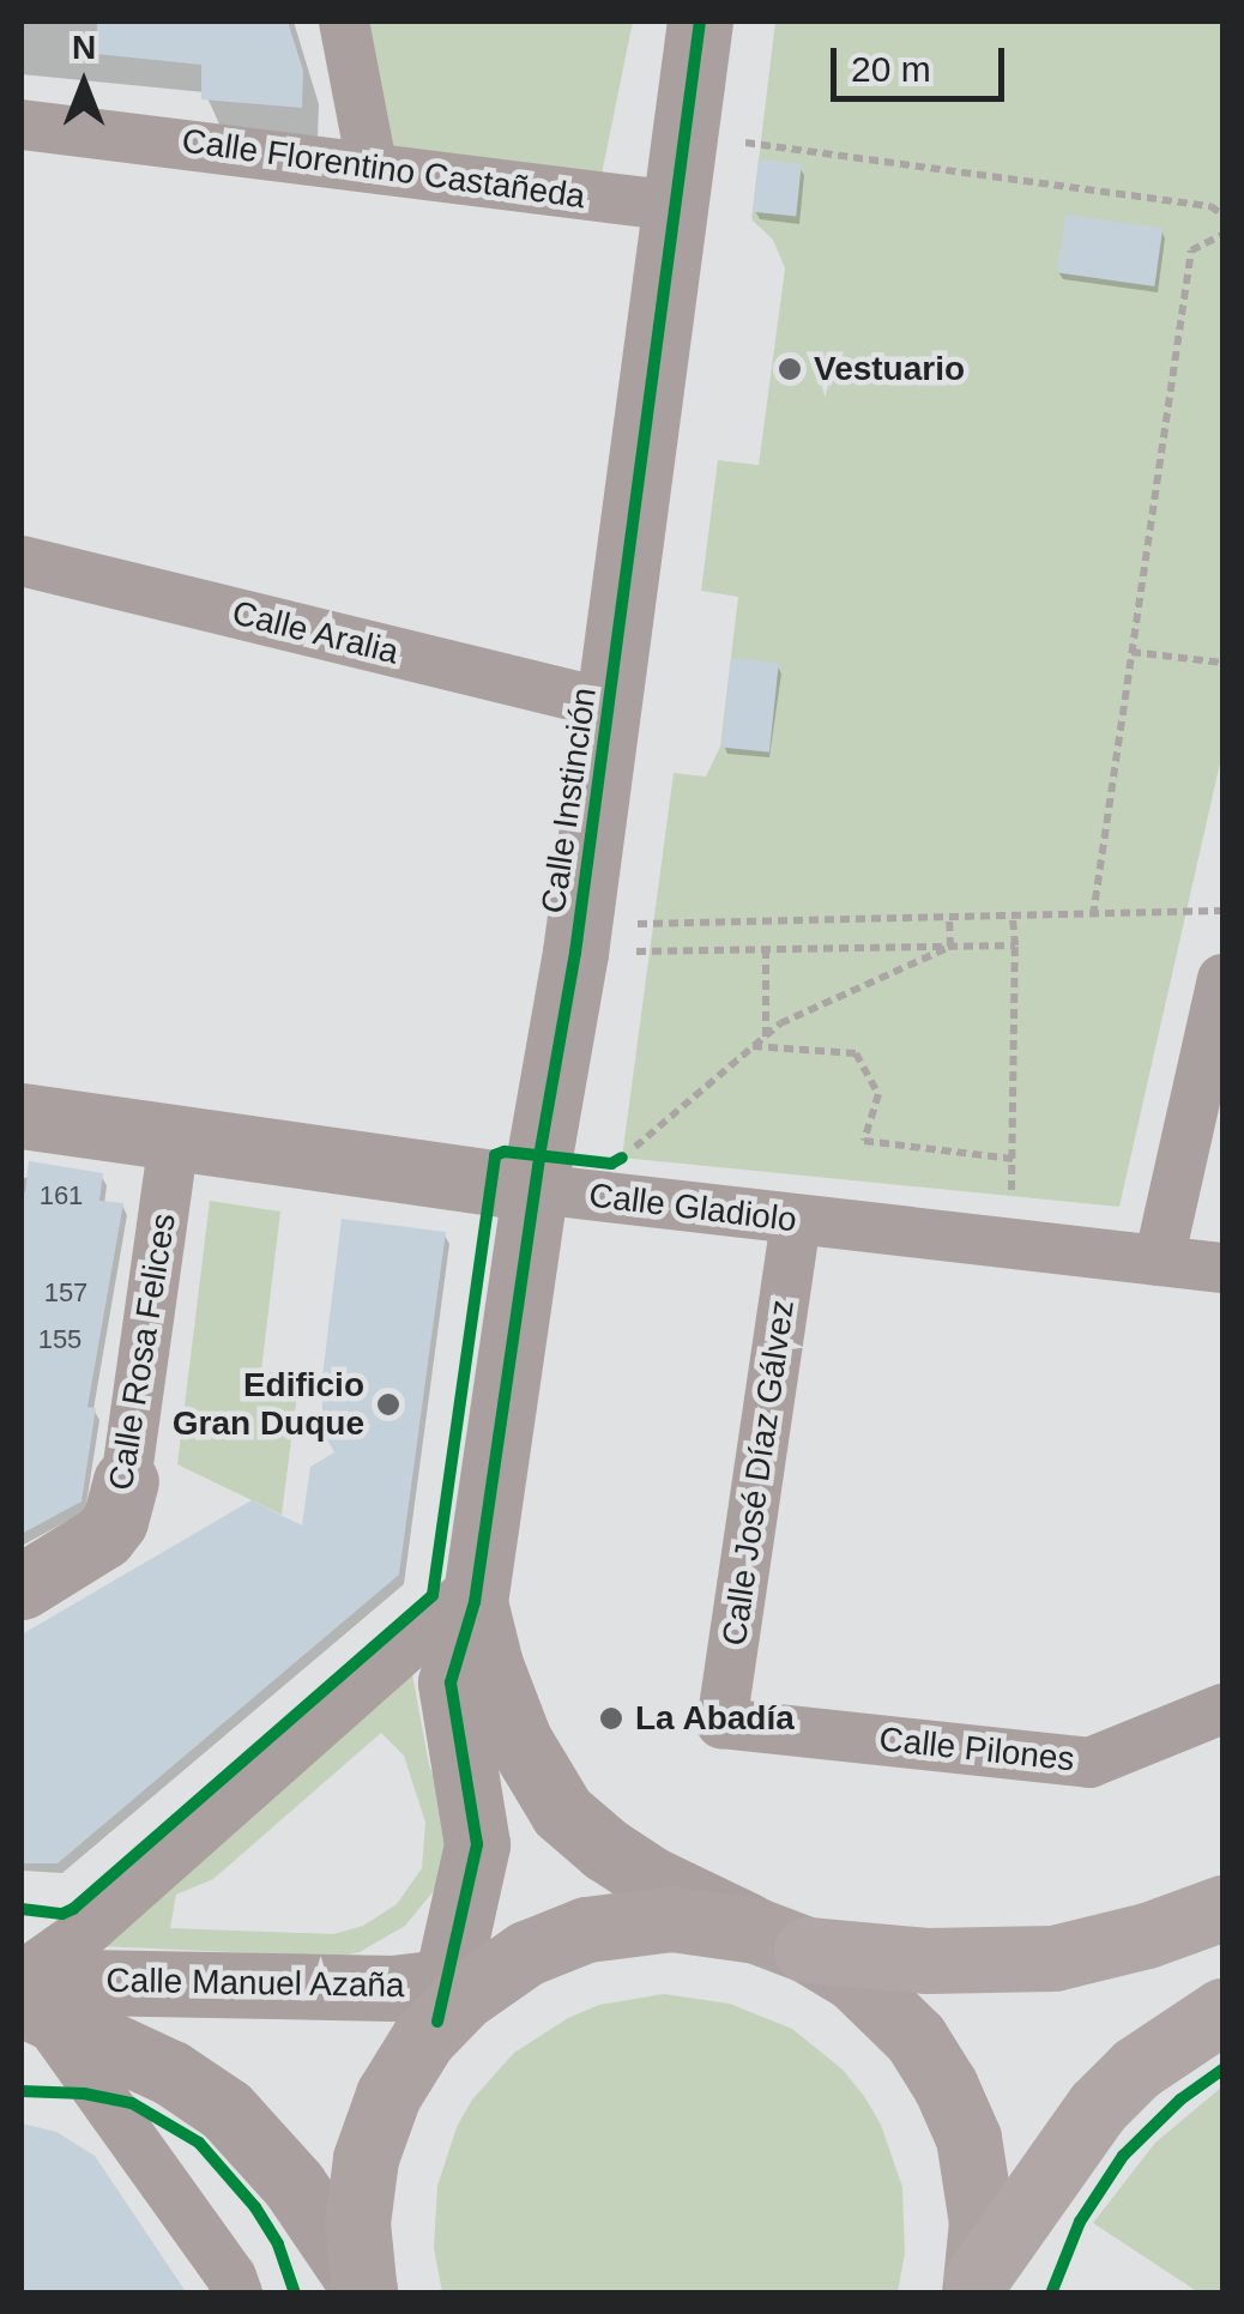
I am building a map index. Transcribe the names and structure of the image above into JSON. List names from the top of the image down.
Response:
{
  "streets": {
    "street": [
      "Calle Florentino Castañeda",
      "Calle Aralia",
      "Calle Instinción",
      "Calle Gladiolo",
      "Calle Rosa Felices",
      "Calle José Díaz Gálvez",
      "Calle Pilones",
      "Calle Manuel Azaña"
    ]
  },
  "crossings": [
    ["Calle Florentino Castañeda", "Calle Instinción"],
    ["Calle Aralia", "Calle Instinción"],
    ["Calle Instinción", "Calle Gladiolo"],
    ["Calle Instinción", "Calle Manuel Azaña"],
    ["Calle Gladiolo", "Calle Rosa Felices"],
    ["Calle Gladiolo", "Calle José Díaz Gálvez"],
    ["Calle José Díaz Gálvez", "Calle Pilones"]
  ],
  "places": ["Vestuario", "Edificio Gran Duque", "La Abadía"],
  "house_numbers": ["161", "157", "155"],
  "scale_bar": "20 m",
  "north": "top"
}
